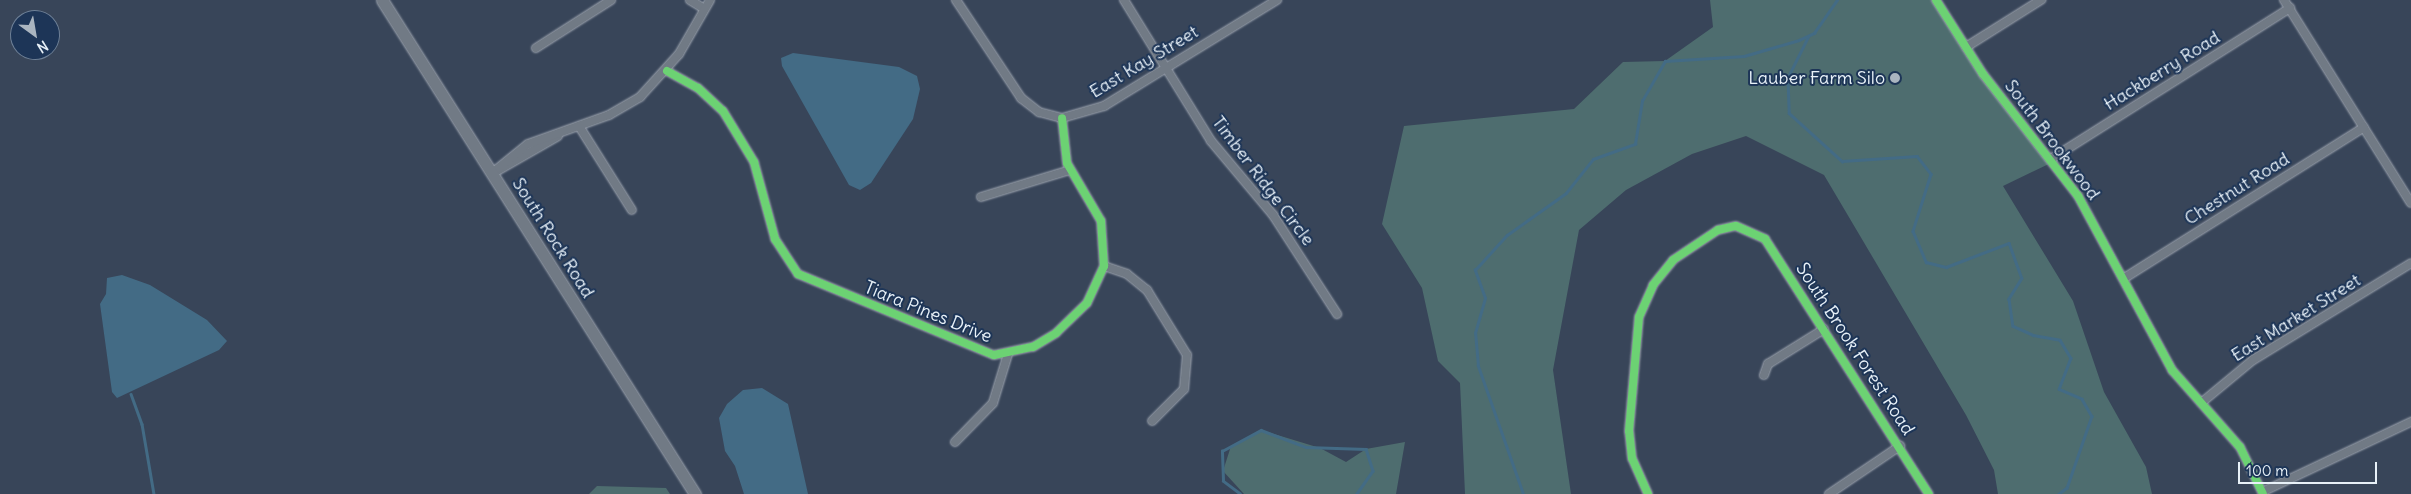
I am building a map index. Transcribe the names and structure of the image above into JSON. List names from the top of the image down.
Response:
{
  "streets": {
    "main road": ["South Rock Road"],
    "street": [
      "East Kay Street",
      "Hackberry Road",
      "South Brookwood",
      "Timber Ridge Circle",
      "Chestnut Road",
      "Tiara Pines Drive",
      "East Market Street",
      "South Brook Forest Road"
    ]
  },
  "crossings": [
    ["East Kay Street", "Timber Ridge Circle"],
    ["East Kay Street", "Tiara Pines Drive"],
    ["Hackberry Road", "South Brookwood"],
    ["South Brookwood", "Chestnut Road"],
    ["South Brookwood", "East Market Street"]
  ],
  "places": ["Lauber Farm Silo"],
  "scale_bar": "100 m",
  "north": "bottom right"
}
